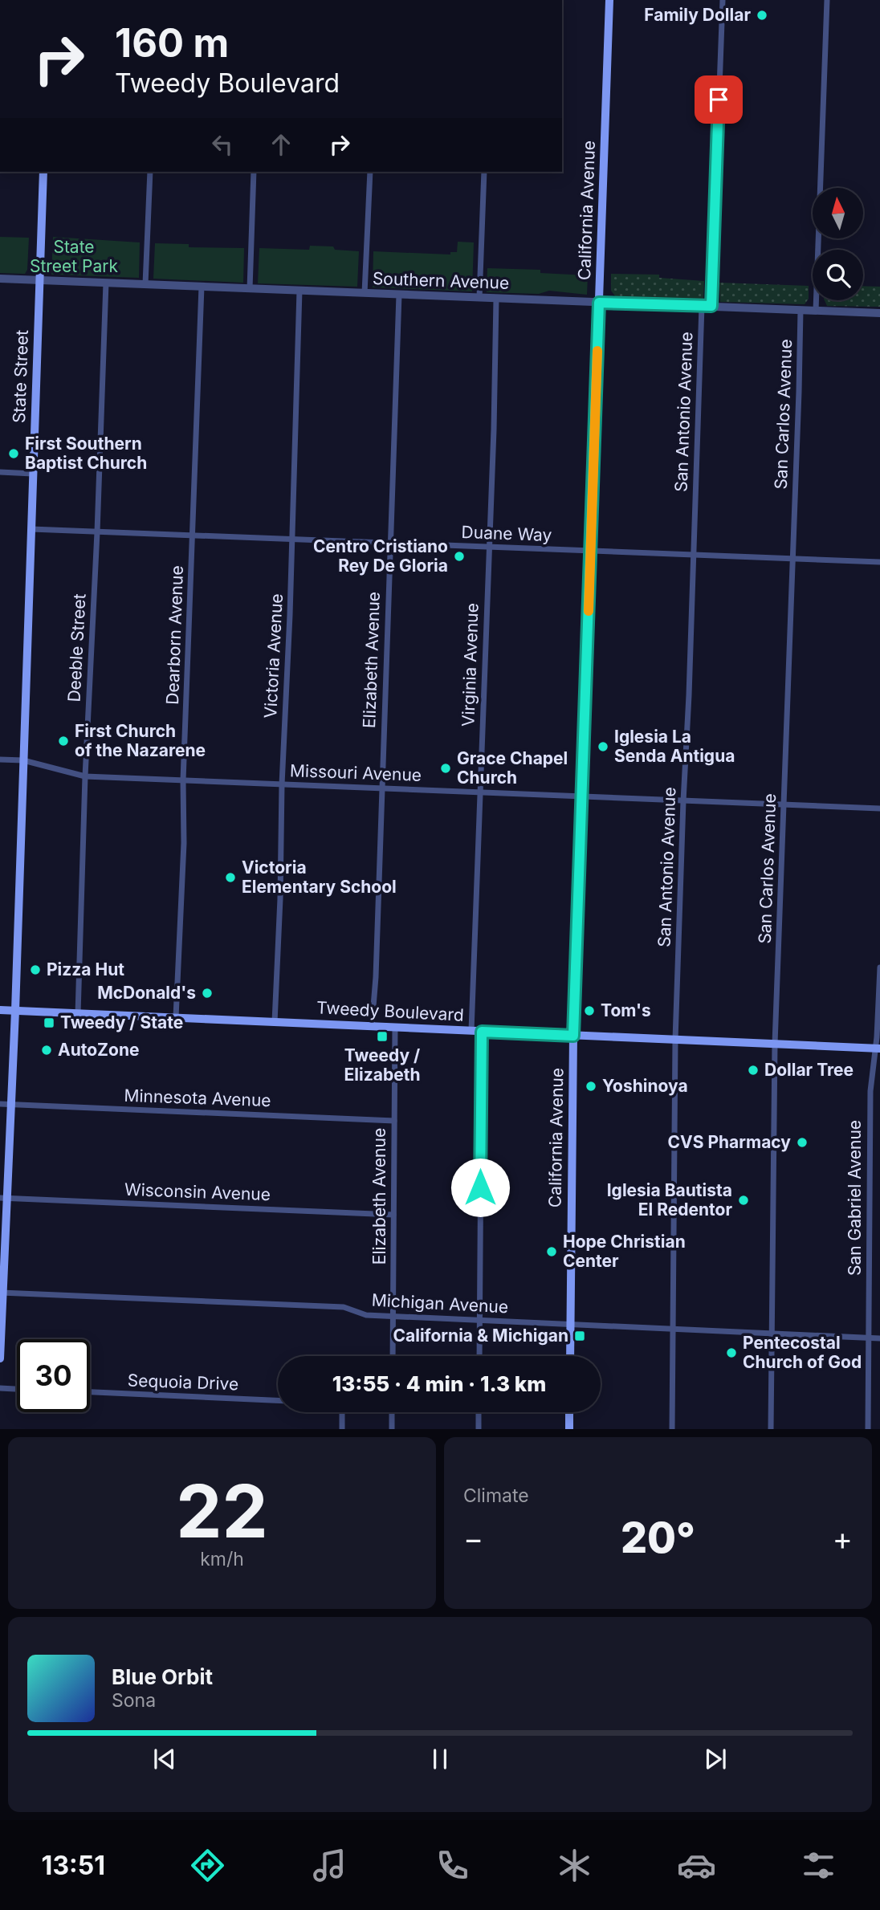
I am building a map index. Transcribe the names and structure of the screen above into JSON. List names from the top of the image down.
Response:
{
  "streets": {
    "main road": ["California Avenue", "State Street", "Tweedy Boulevard"],
    "street": [
      "Southern Avenue",
      "San Antonio Avenue",
      "San Carlos Avenue",
      "Duane Way",
      "Dearborn Avenue",
      "Deeble Street",
      "Victoria Avenue",
      "Elizabeth Avenue",
      "Virginia Avenue",
      "Missouri Avenue",
      "Minnesota Avenue",
      "Wisconsin Avenue",
      "San Gabriel Avenue",
      "Michigan Avenue",
      "Sequoia Drive"
    ]
  },
  "crossings": [
    ["California Avenue", "Southern Avenue"],
    ["California Avenue", "Duane Way"],
    ["California Avenue", "Missouri Avenue"],
    ["California Avenue", "Tweedy Boulevard"],
    ["California Avenue", "Michigan Avenue"],
    ["Southern Avenue", "State Street"],
    ["Southern Avenue", "San Antonio Avenue"],
    ["Southern Avenue", "San Carlos Avenue"],
    ["Southern Avenue", "Dearborn Avenue"],
    ["Southern Avenue", "Deeble Street"],
    ["Southern Avenue", "Victoria Avenue"],
    ["Southern Avenue", "Elizabeth Avenue"],
    ["Southern Avenue", "Virginia Avenue"],
    ["State Street", "Duane Way"],
    ["State Street", "Missouri Avenue"],
    ["State Street", "Tweedy Boulevard"],
    ["State Street", "Minnesota Avenue"],
    ["State Street", "Wisconsin Avenue"],
    ["State Street", "Michigan Avenue"],
    ["San Antonio Avenue", "Duane Way"],
    ["San Antonio Avenue", "Missouri Avenue"],
    ["San Antonio Avenue", "Tweedy Boulevard"],
    ["San Antonio Avenue", "Michigan Avenue"],
    ["San Carlos Avenue", "Duane Way"],
    ["San Carlos Avenue", "Missouri Avenue"],
    ["San Carlos Avenue", "Tweedy Boulevard"],
    ["San Carlos Avenue", "Michigan Avenue"],
    ["Duane Way", "Dearborn Avenue"],
    ["Duane Way", "Deeble Street"],
    ["Duane Way", "Victoria Avenue"],
    ["Duane Way", "Elizabeth Avenue"],
    ["Duane Way", "Virginia Avenue"],
    ["Dearborn Avenue", "Missouri Avenue"],
    ["Dearborn Avenue", "Tweedy Boulevard"],
    ["Deeble Street", "Missouri Avenue"],
    ["Deeble Street", "Tweedy Boulevard"],
    ["Victoria Avenue", "Missouri Avenue"],
    ["Victoria Avenue", "Tweedy Boulevard"],
    ["Elizabeth Avenue", "Missouri Avenue"],
    ["Elizabeth Avenue", "Tweedy Boulevard"],
    ["Elizabeth Avenue", "Minnesota Avenue"],
    ["Elizabeth Avenue", "Wisconsin Avenue"],
    ["Elizabeth Avenue", "Michigan Avenue"],
    ["Virginia Avenue", "Missouri Avenue"],
    ["Virginia Avenue", "Tweedy Boulevard"],
    ["Tweedy Boulevard", "San Gabriel Avenue"],
    ["San Gabriel Avenue", "Michigan Avenue"]
  ],
  "parks": ["State Street Park"],
  "places": {
    "other": [
      "Family Dollar",
      "First Southern Baptist Church",
      "Centro Cristiano Rey De Gloria",
      "First Church of the Nazarene",
      "Iglesia La Senda Antigua",
      "Grace Chapel Church",
      "Victoria Elementary School",
      "Pizza Hut",
      "McDonald's",
      "Tom's",
      "AutoZone",
      "Dollar Tree",
      "Yoshinoya",
      "CVS Pharmacy",
      "Iglesia Bautista El Redentor",
      "Hope Christian Center",
      "Pentecostal Church of God"
    ],
    "transit": ["Tweedy / State", "Tweedy / Elizabeth", "California & Michigan"]
  },
  "north": "top",
  "page": {
    "turn": ["160 m", "Tweedy Boulevard"],
    "limit": "30",
    "trip": "13:55 · 4 min · 1.3 km",
    "tile": [
      ["22", "km/h"],
      "Climate"
    ],
    "heat": ["−", "20°", "+"],
    "song": ["Blue Orbit", "Sona"],
    "tabs": "13:51"
  }
}
